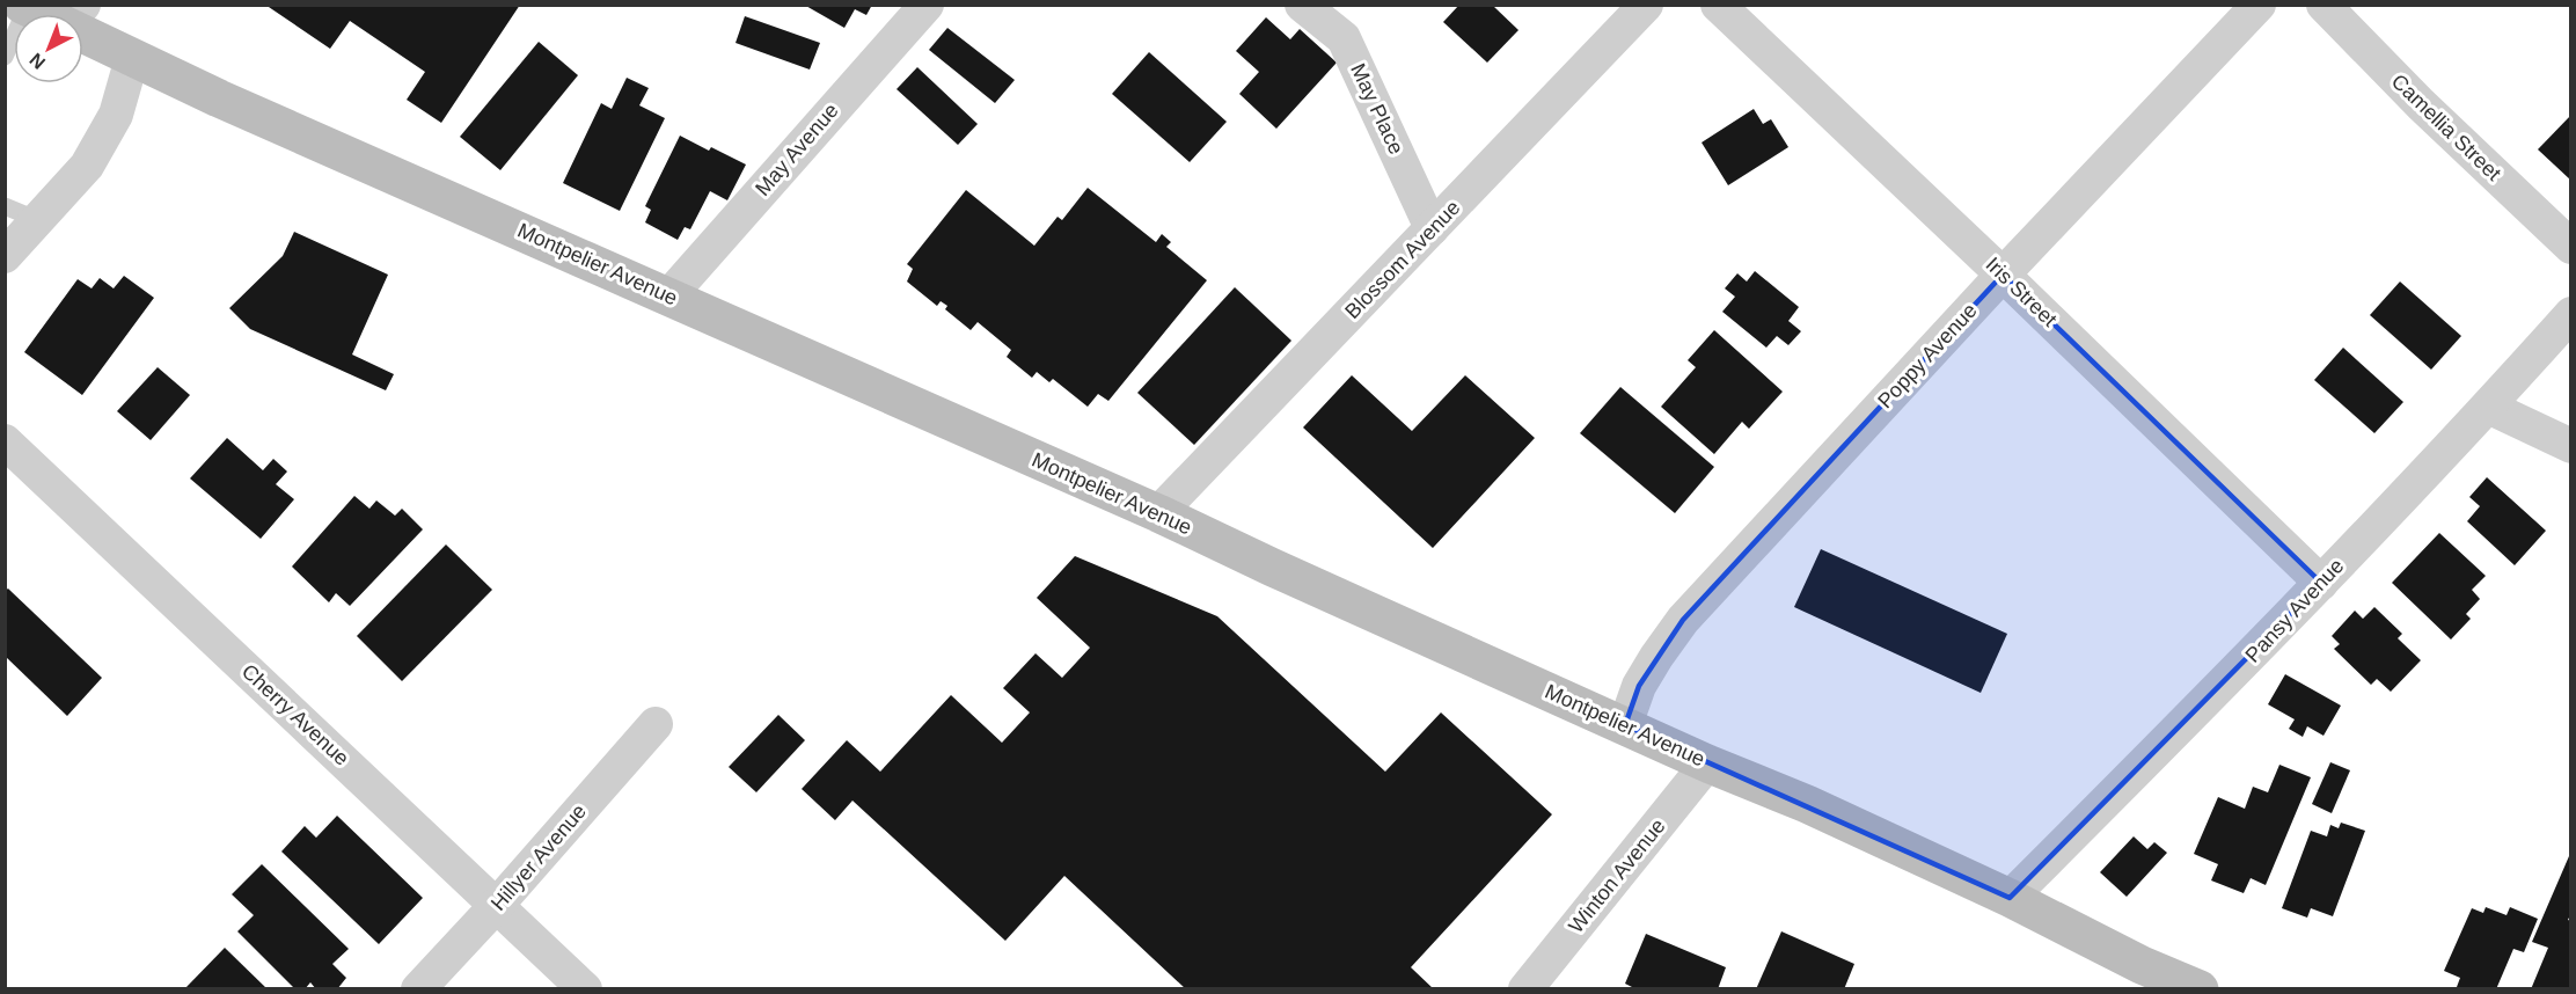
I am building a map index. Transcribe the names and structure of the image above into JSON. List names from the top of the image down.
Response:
{
  "streets": {
    "street": [
      "May Place",
      "Camellia Street",
      "May Avenue",
      "Blossom Avenue",
      "Montpelier Avenue",
      "Iris Street",
      "Poppy Avenue",
      "Pansy Avenue",
      "Cherry Avenue",
      "Hillyer Avenue",
      "Winton Avenue"
    ]
  },
  "crossings": [
    ["May Place", "Blossom Avenue"],
    ["May Avenue", "Montpelier Avenue"],
    ["Blossom Avenue", "Montpelier Avenue"],
    ["Montpelier Avenue", "Poppy Avenue"],
    ["Montpelier Avenue", "Pansy Avenue"],
    ["Montpelier Avenue", "Winton Avenue"],
    ["Iris Street", "Poppy Avenue"],
    ["Iris Street", "Pansy Avenue"],
    ["Cherry Avenue", "Hillyer Avenue"]
  ],
  "north": "bottom left"
}
